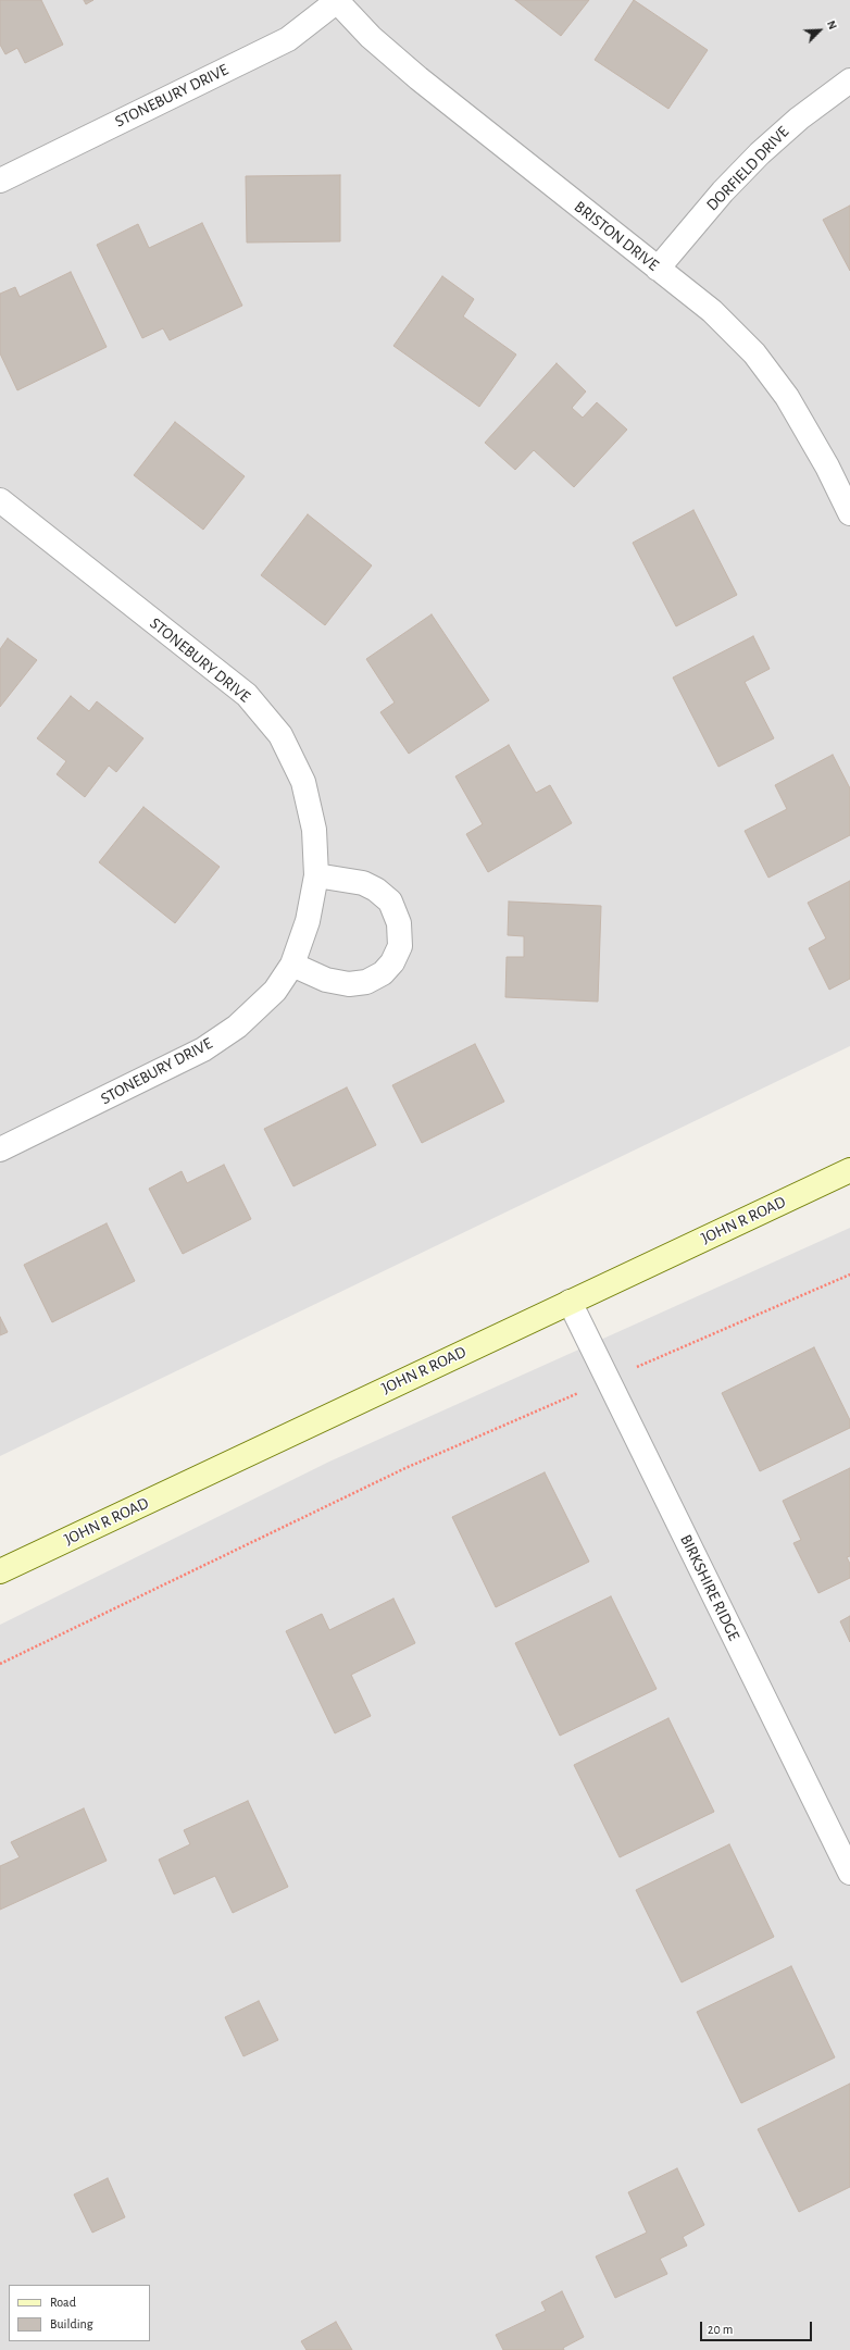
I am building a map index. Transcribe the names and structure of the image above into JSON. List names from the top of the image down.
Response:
{
  "streets": {
    "main road": ["JOHN R ROAD"],
    "street": [
      "STONEBURY DRIVE",
      "DORFIELD DRIVE",
      "BRISTON DRIVE",
      "BIRKSHIRE RIDGE"
    ]
  },
  "crossings": [
    ["STONEBURY DRIVE", "BRISTON DRIVE"],
    ["DORFIELD DRIVE", "BRISTON DRIVE"],
    ["JOHN R ROAD", "BIRKSHIRE RIDGE"]
  ],
  "legend": ["Road", "Building"],
  "scale_bar": "20 m",
  "north": "top right"
}
